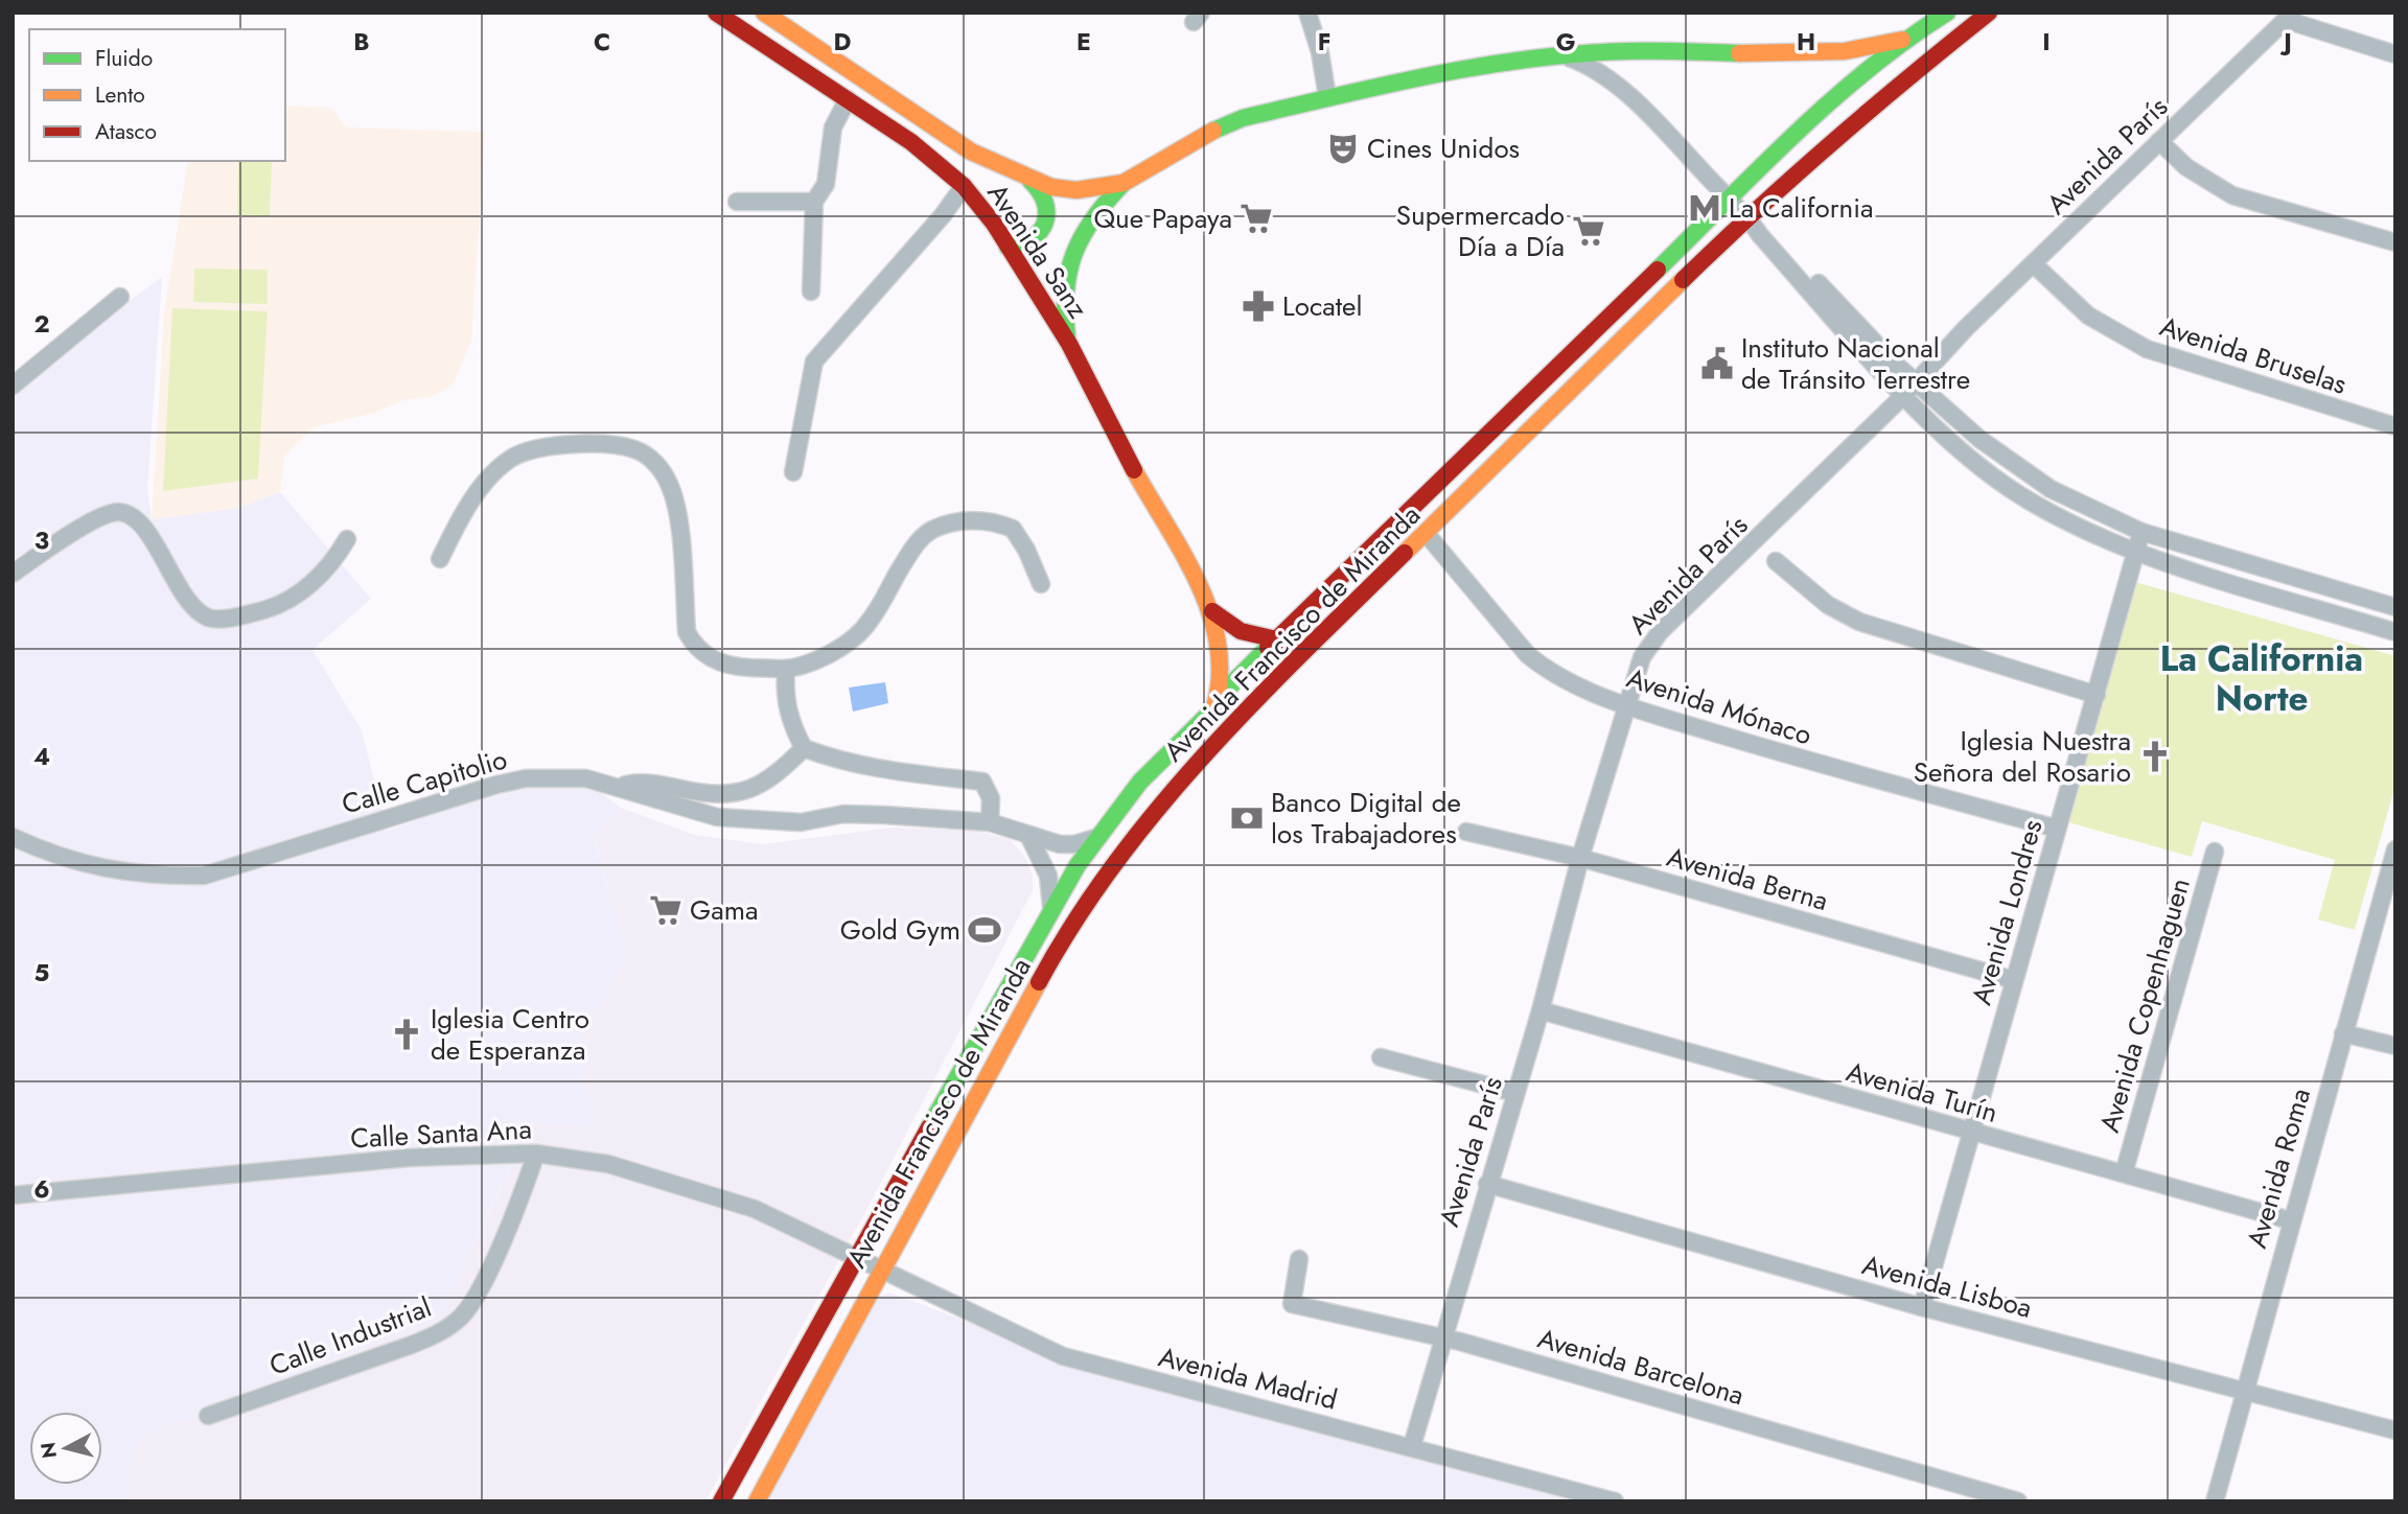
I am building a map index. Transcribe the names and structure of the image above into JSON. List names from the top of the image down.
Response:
{
  "streets": {
    "main road": ["Avenida Sanz", "Avenida Francisco de Miranda"],
    "street": [
      "Avenida París",
      "Avenida Bruselas",
      "Avenida Mónaco",
      "Calle Capitolio",
      "Avenida Berna",
      "Avenida Londres",
      "Avenida Copenhaguen",
      "Avenida Turín",
      "Calle Santa Ana",
      "Avenida Roma",
      "Avenida Lisboa",
      "Calle Industrial",
      "Avenida Barcelona",
      "Avenida Madrid"
    ]
  },
  "crossings": [
    ["Avenida París", "Avenida Bruselas"],
    ["Avenida París", "Avenida Mónaco"],
    ["Avenida París", "Avenida Berna"],
    ["Avenida París", "Avenida Turín"],
    ["Avenida París", "Avenida Lisboa"],
    ["Avenida París", "Avenida Barcelona"],
    ["Avenida París", "Avenida Madrid"],
    ["Avenida Francisco de Miranda", "Avenida Mónaco"],
    ["Avenida Francisco de Miranda", "Calle Capitolio"],
    ["Avenida Francisco de Miranda", "Calle Santa Ana"],
    ["Avenida Francisco de Miranda", "Avenida Madrid"],
    ["Avenida Mónaco", "Avenida Londres"],
    ["Avenida Berna", "Avenida Londres"],
    ["Avenida Londres", "Avenida Turín"],
    ["Avenida Londres", "Avenida Lisboa"],
    ["Avenida Copenhaguen", "Avenida Turín"],
    ["Avenida Turín", "Avenida Roma"],
    ["Calle Santa Ana", "Calle Industrial"],
    ["Calle Santa Ana", "Avenida Madrid"],
    ["Avenida Roma", "Avenida Lisboa"]
  ],
  "districts": ["La California Norte"],
  "places": {
    "theatre": ["Cines Unidos"],
    "metro station": ["La California"],
    "supermarket": ["Que Papaya", "Supermercado Día a Día", "Gama"],
    "pharmacy": ["Locatel"],
    "public building": ["Instituto Nacional de Tránsito Terrestre"],
    "church": ["Iglesia Nuestra Señora del Rosario", "Iglesia Centro de Esperanza"],
    "bank": ["Banco Digital de los Trabajadores"],
    "sports": ["Gold Gym"]
  },
  "legend": ["Fluido", "Lento", "Atasco"],
  "north": "left",
  "grid": {
    "columns": [
      "B",
      "C",
      "D",
      "E",
      "F",
      "G",
      "H",
      "I",
      "J"
    ],
    "rows": [
      "2",
      "3",
      "4",
      "5",
      "6"
    ]
  }
}
